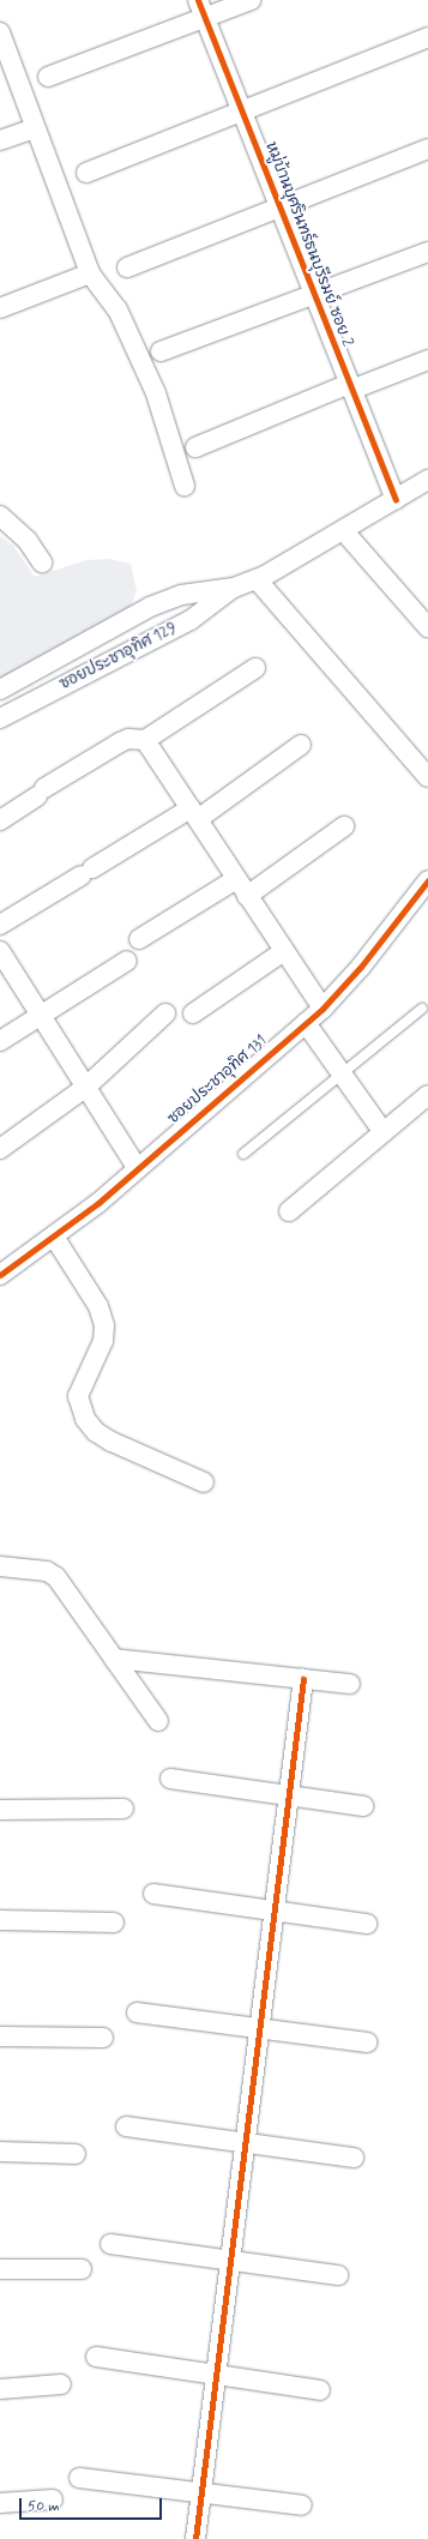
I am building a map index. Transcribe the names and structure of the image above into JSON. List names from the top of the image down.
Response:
{
  "streets": {
    "street": ["หมู่บ้านบุศรินทร์ธนบุรีรมย์ ซอย 2", "ซอยประชาอุทิศ 129", "ซอยประชาอุทิศ 131"]
  },
  "crossings": [
    ["หมู่บ้านบุศรินทร์ธนบุรีรมย์ ซอย 2", "ซอยประชาอุทิศ 129"]
  ],
  "scale_bar": "50 m"
}
